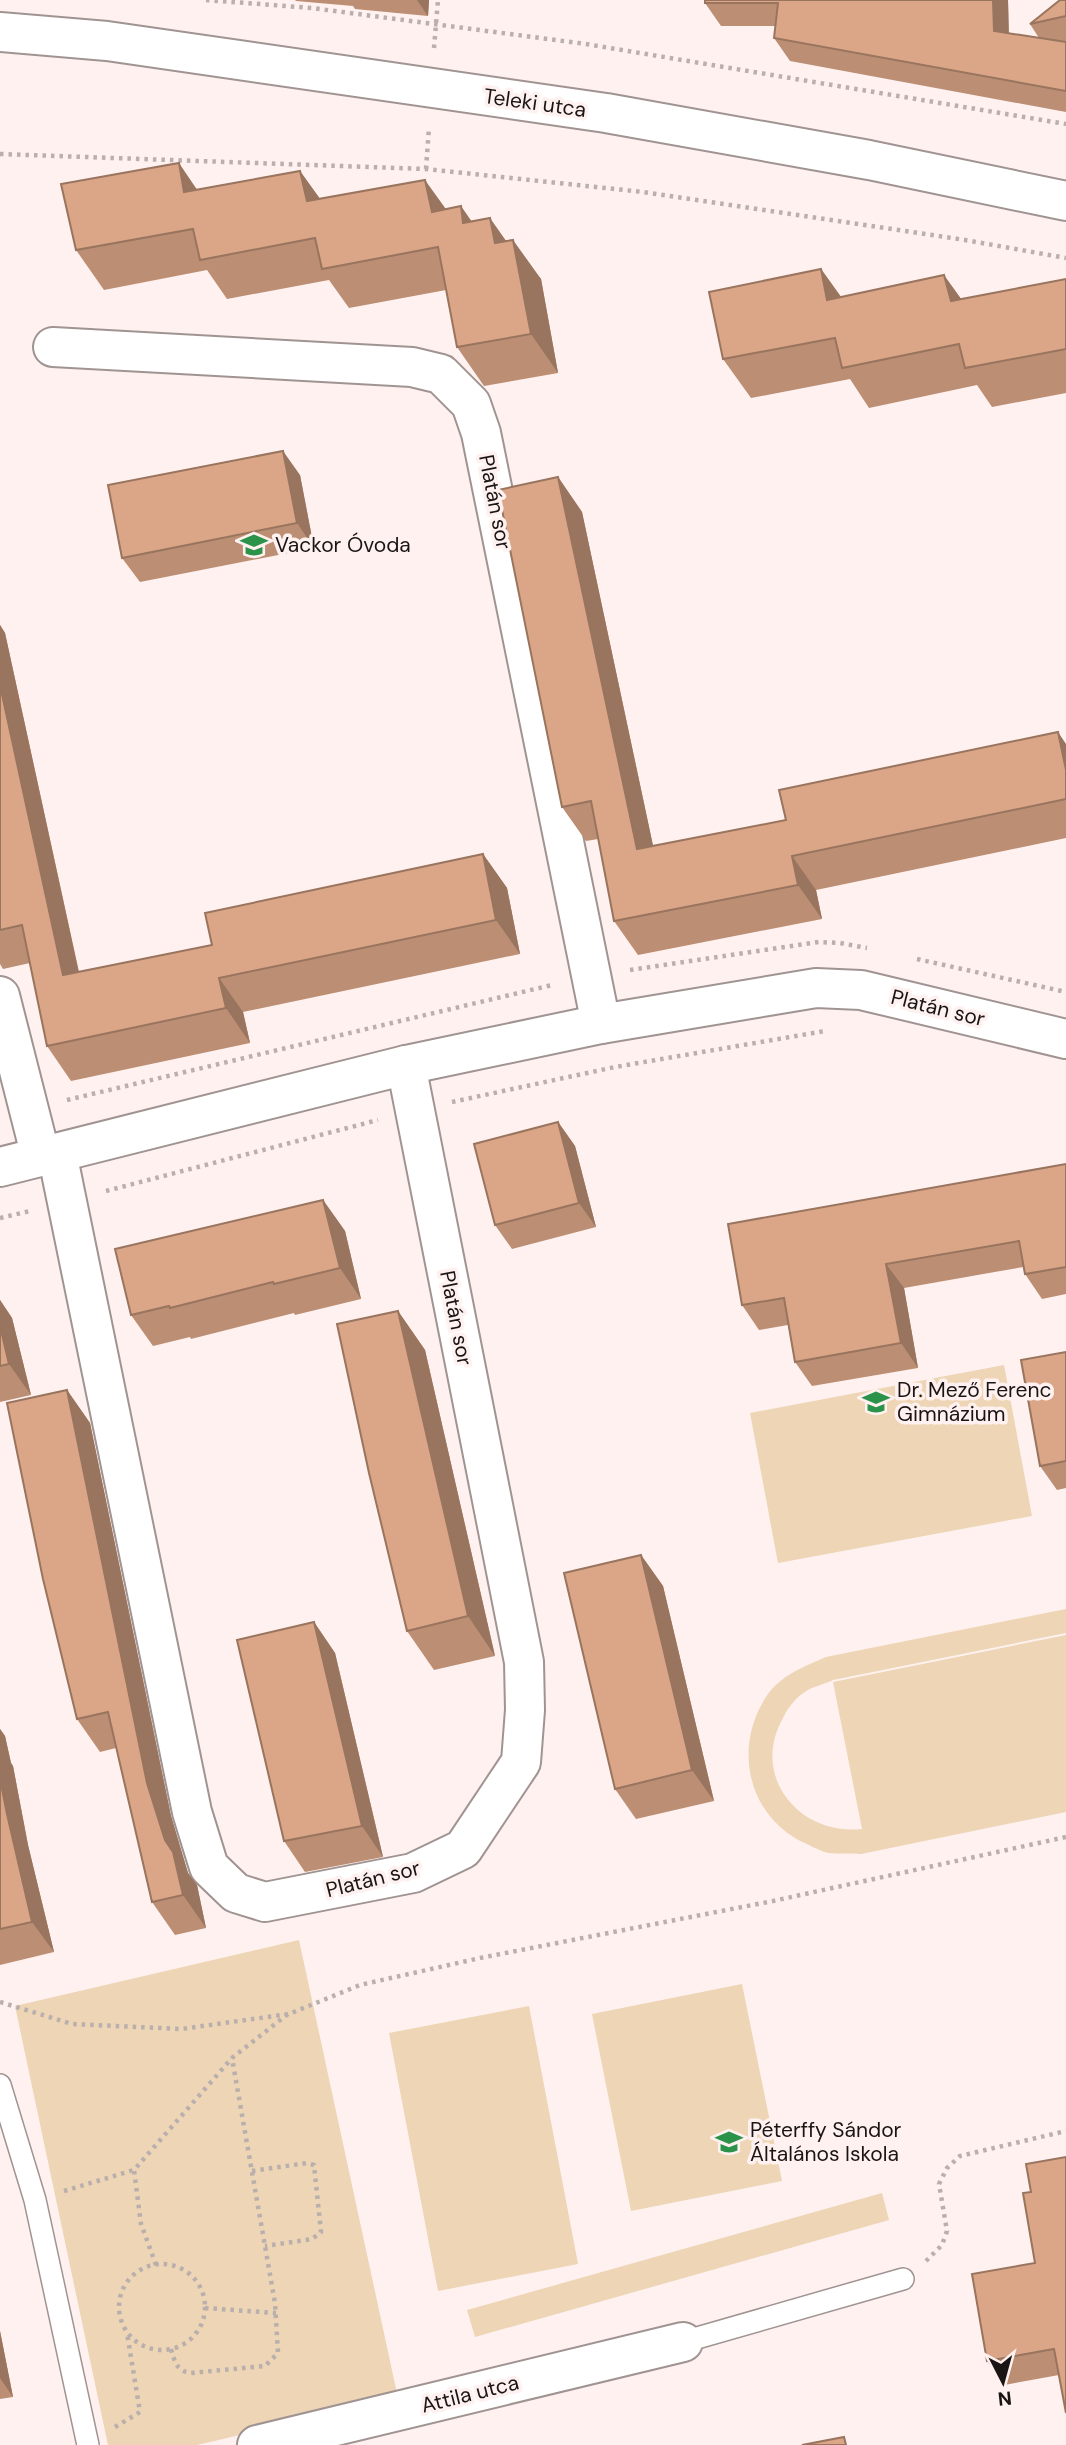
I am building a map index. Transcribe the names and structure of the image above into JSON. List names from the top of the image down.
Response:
{
  "streets": {
    "street": ["Teleki utca", "Platán sor", "Attila utca"]
  },
  "places": {
    "school or university": ["Vackor Óvoda", "Dr. Mező Ferenc Gimnázium", "Péterffy Sándor Általános Iskola"]
  },
  "north": "bottom"
}
